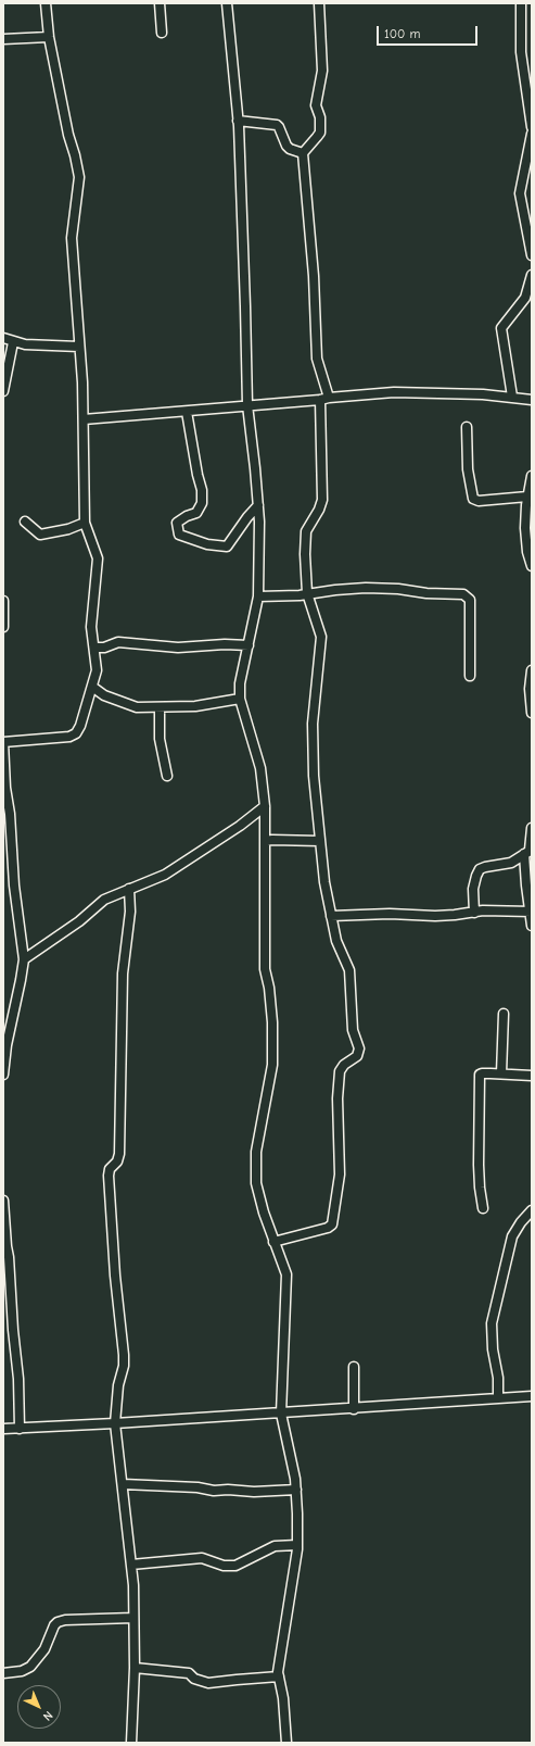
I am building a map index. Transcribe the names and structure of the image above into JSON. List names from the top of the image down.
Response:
{
  "scale_bar": "100 m",
  "north": "bottom right"
}
